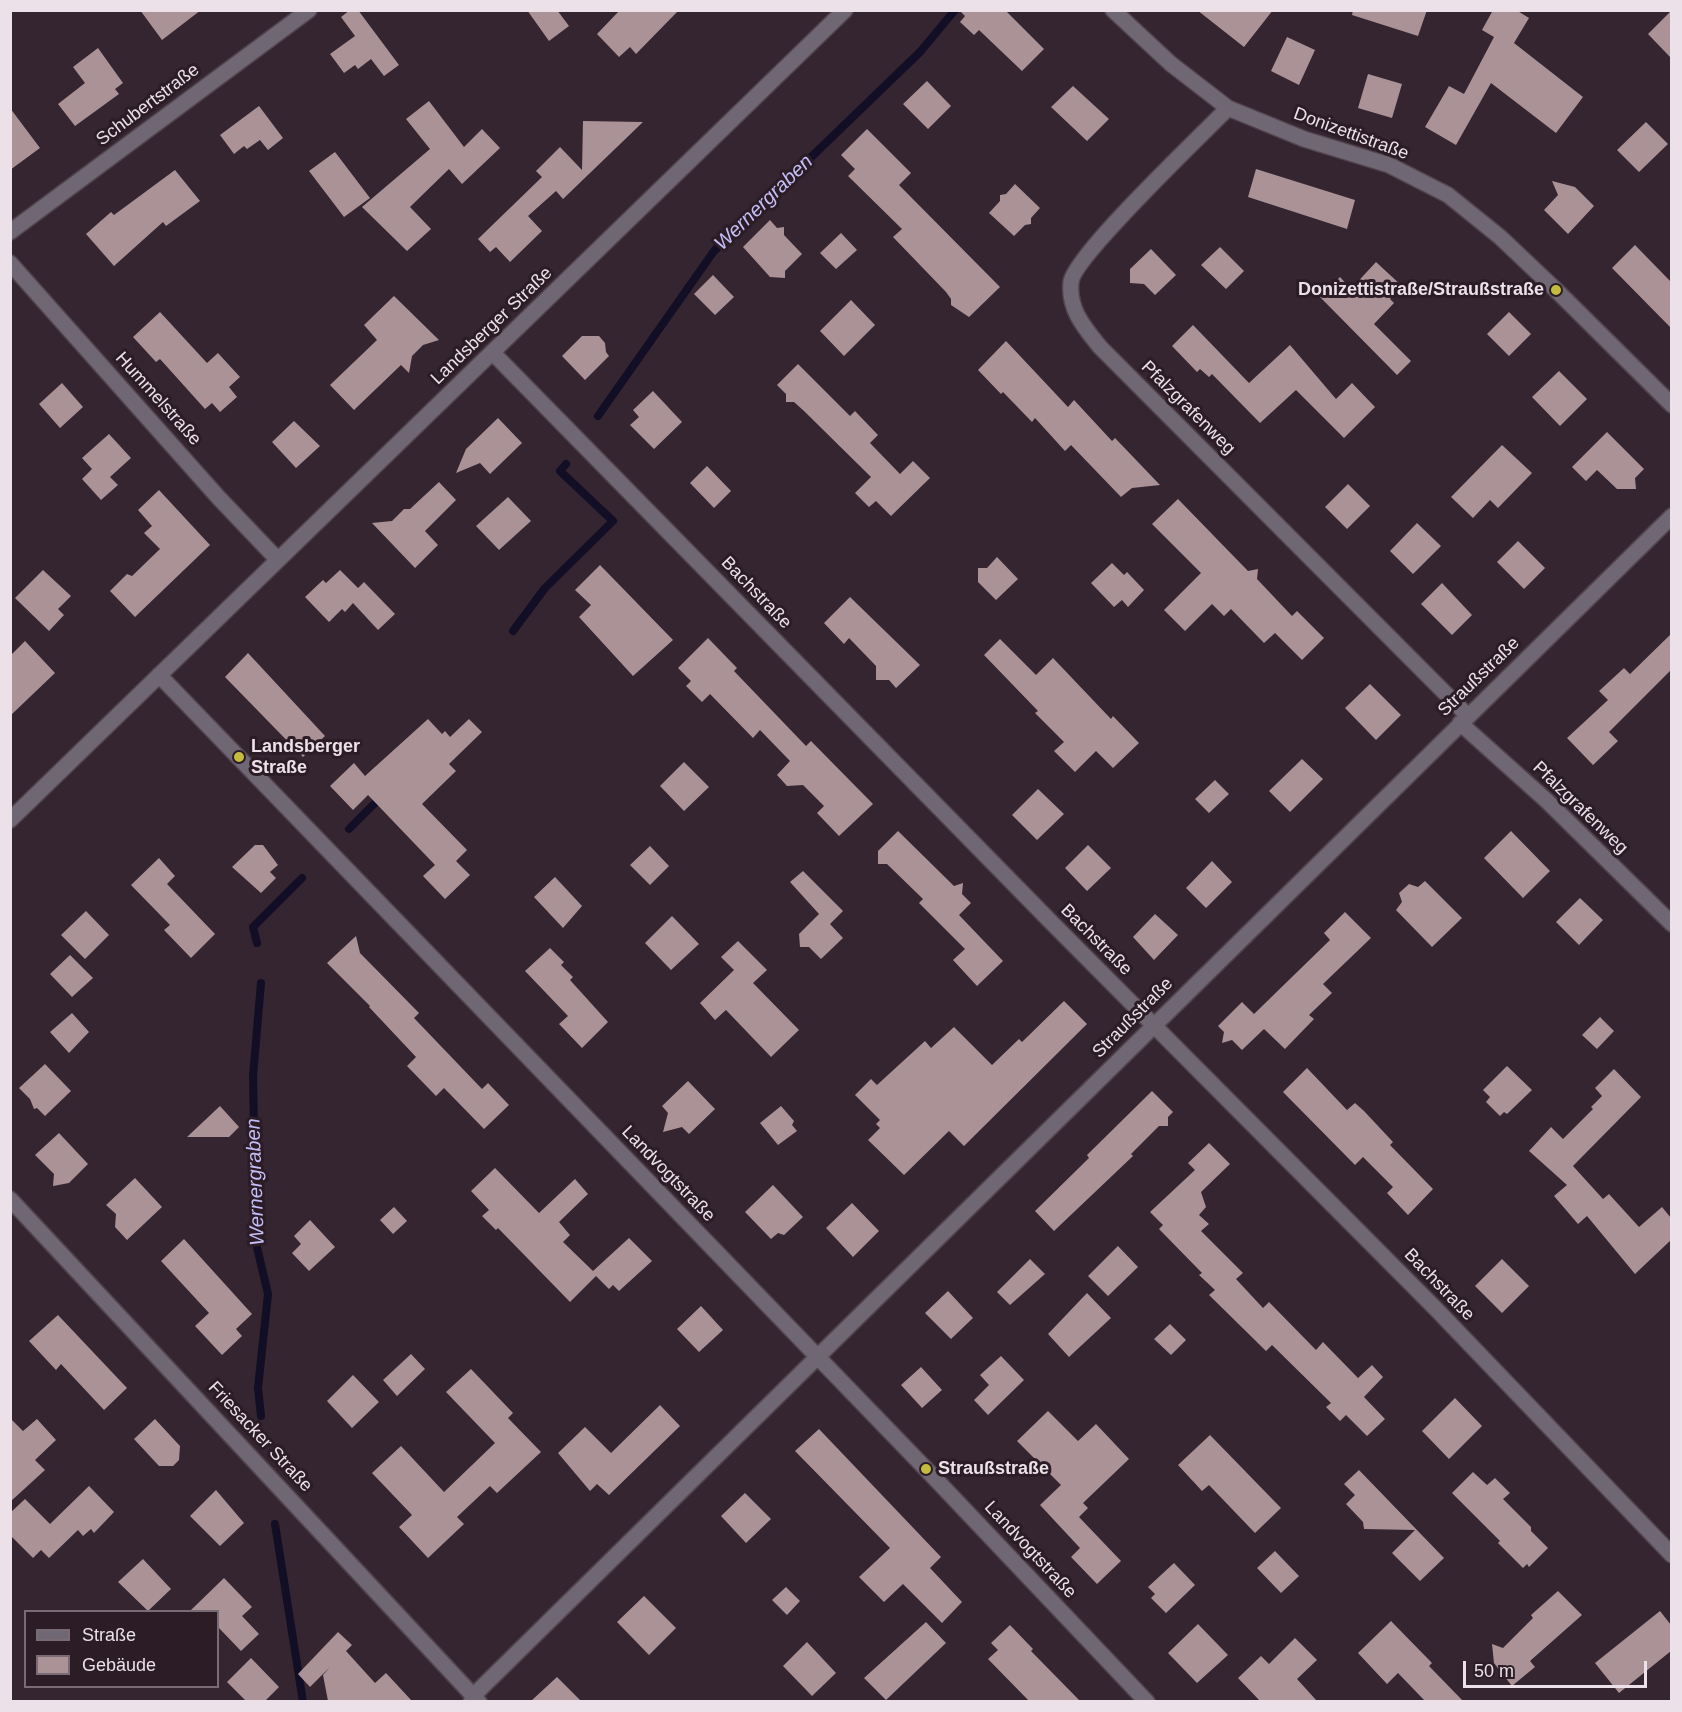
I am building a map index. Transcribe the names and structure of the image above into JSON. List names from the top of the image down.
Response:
{
  "streets": {
    "street": [
      "Schubertstraße",
      "Donizettistraße",
      "Landsberger Straße",
      "Hummelstraße",
      "Pfalzgrafenweg",
      "Bachstraße",
      "Straußstraße",
      "Landvogtstraße",
      "Friesacker Straße"
    ]
  },
  "crossings": [
    ["Donizettistraße", "Pfalzgrafenweg"],
    ["Landsberger Straße", "Hummelstraße"],
    ["Landsberger Straße", "Bachstraße"],
    ["Landsberger Straße", "Landvogtstraße"],
    ["Pfalzgrafenweg", "Straußstraße"],
    ["Bachstraße", "Straußstraße"],
    ["Straußstraße", "Landvogtstraße"],
    ["Straußstraße", "Friesacker Straße"]
  ],
  "water": ["Wernergraben"],
  "places": ["Donizettistraße/Straußstraße", "Landsberger Straße", "Straußstraße"],
  "legend": ["Straße", "Gebäude"],
  "scale_bar": "50 m"
}
